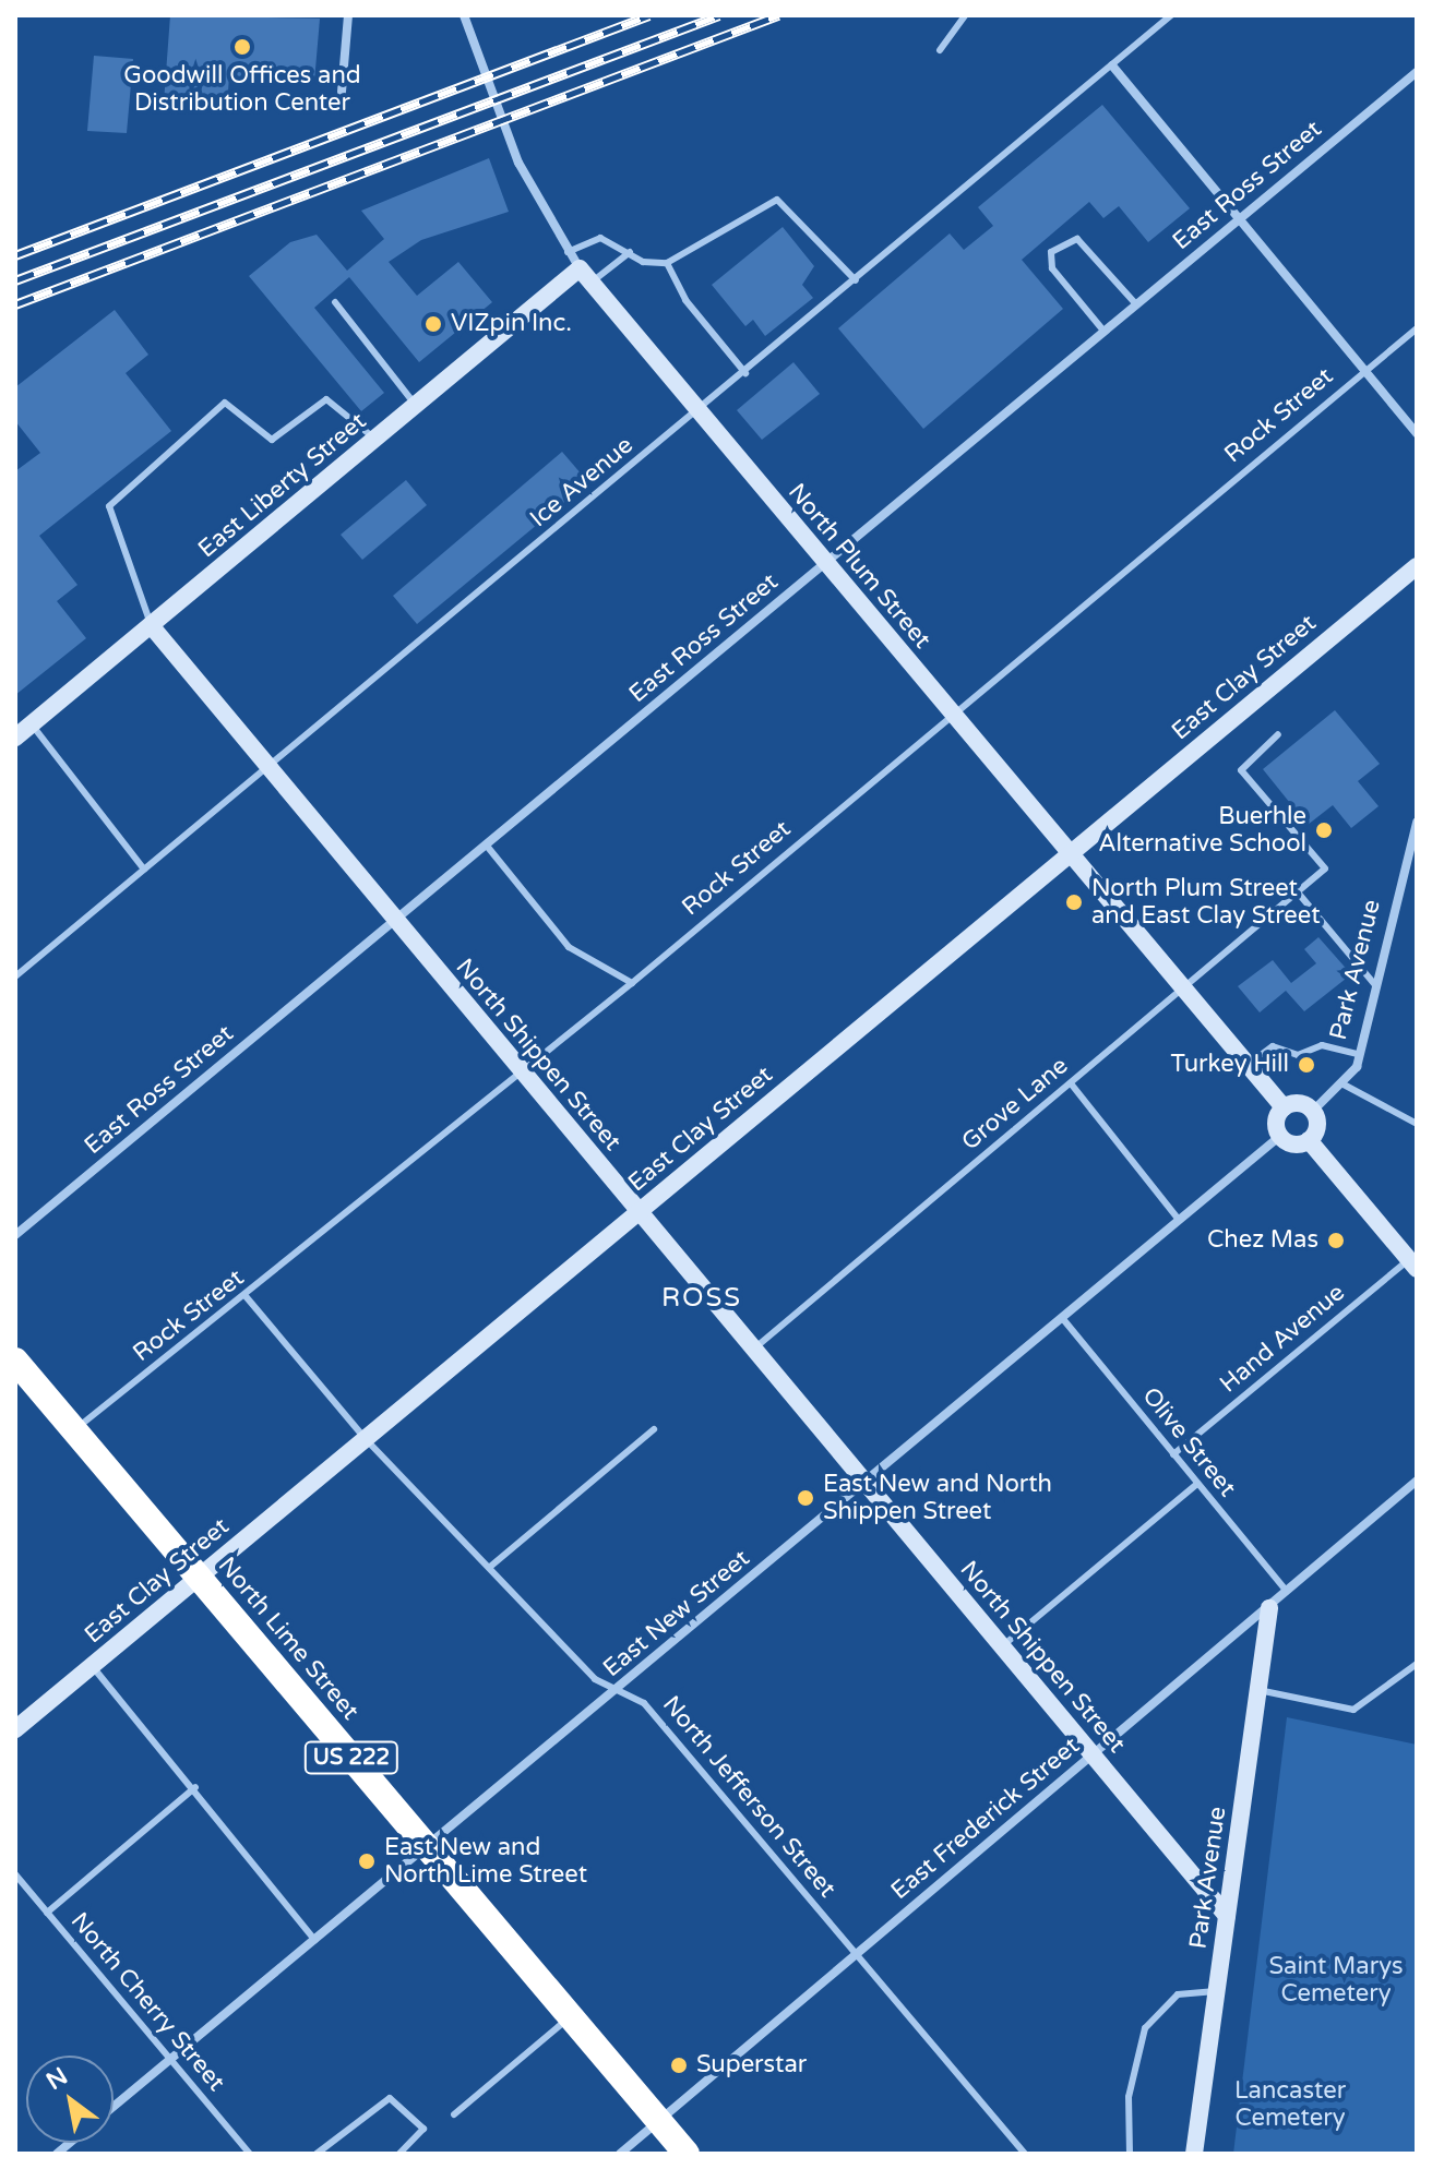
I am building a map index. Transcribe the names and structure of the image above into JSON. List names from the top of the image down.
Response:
{
  "streets": {
    "highway": ["North Lime Street", "US 222"],
    "street": [
      "East Ross Street",
      "East Liberty Street",
      "North Plum Street",
      "East Clay Street",
      "Park Avenue",
      "North Shippen Street",
      "East New Street",
      "East Frederick Street"
    ],
    "lane": [
      "Rock Street",
      "Ice Avenue",
      "Grove Lane",
      "Hand Avenue",
      "Olive Street",
      "North Jefferson Street",
      "North Cherry Street"
    ]
  },
  "crossings": [
    ["East Ross Street", "North Plum Street"],
    ["East Ross Street", "North Shippen Street"],
    ["Rock Street", "North Plum Street"],
    ["Rock Street", "North Shippen Street"],
    ["Rock Street", "North Lime Street"],
    ["Rock Street", "North Jefferson Street"],
    ["Ice Avenue", "North Plum Street"],
    ["Ice Avenue", "North Shippen Street"],
    ["East Liberty Street", "North Plum Street"],
    ["East Liberty Street", "North Shippen Street"],
    ["North Plum Street", "East Clay Street"],
    ["North Plum Street", "Park Avenue"],
    ["North Plum Street", "Grove Lane"],
    ["North Plum Street", "East New Street"],
    ["East Clay Street", "North Shippen Street"],
    ["East Clay Street", "North Lime Street"],
    ["East Clay Street", "North Jefferson Street"],
    ["Park Avenue", "North Shippen Street"],
    ["Park Avenue", "East New Street"],
    ["Park Avenue", "East Frederick Street"],
    ["North Shippen Street", "Grove Lane"],
    ["North Shippen Street", "East New Street"],
    ["North Shippen Street", "East Frederick Street"],
    ["Hand Avenue", "Olive Street"],
    ["Olive Street", "East New Street"],
    ["Olive Street", "East Frederick Street"],
    ["East New Street", "North Lime Street"],
    ["East New Street", "North Jefferson Street"],
    ["East New Street", "North Cherry Street"],
    ["North Lime Street", "East Frederick Street"],
    ["North Jefferson Street", "East Frederick Street"]
  ],
  "districts": ["ROSS"],
  "parks": ["Saint Marys Cemetery", "Lancaster Cemetery"],
  "places": [
    "Goodwill Offices and Distribution Center",
    "VIZpin Inc.",
    "Buerhle Alternative School",
    "North Plum Street and East Clay Street",
    "Turkey Hill",
    "Chez Mas",
    "East New and North Shippen Street",
    "East New and North Lime Street",
    "Superstar"
  ],
  "north": "top left"
}
